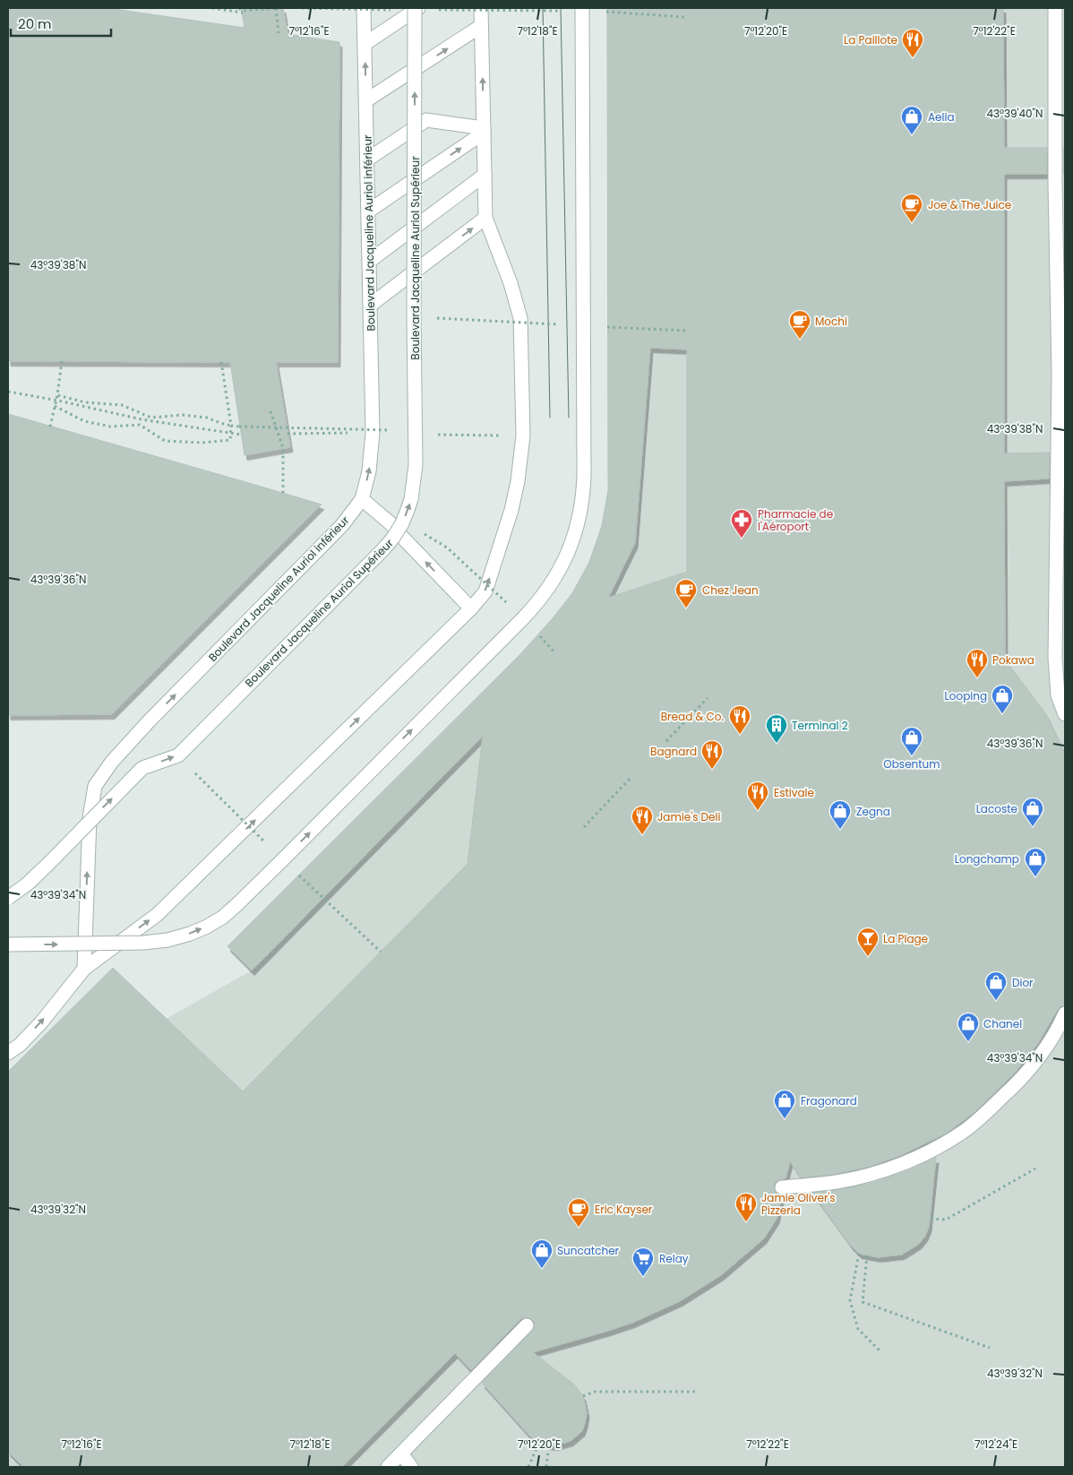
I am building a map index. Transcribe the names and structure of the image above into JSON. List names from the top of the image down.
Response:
{
  "streets": {
    "main road": ["Boulevard Jacqueline Auriol inférieur", "Boulevard Jacqueline Auriol Supérieur"]
  },
  "one_way": ["Boulevard Jacqueline Auriol inférieur"],
  "places": {
    "restaurant": [
      "La Paillote",
      "Pokawa",
      "Bread & Co.",
      "Bagnard",
      "Estivale",
      "Jamie's Deli",
      "Jamie Oliver's Pizzeria"
    ],
    "shop": [
      "Aelia",
      "Looping",
      "Obsentum",
      "Lacoste",
      "Zegna",
      "Longchamp",
      "Dior",
      "Chanel",
      "Fragonard",
      "Suncatcher"
    ],
    "cafe": [
      "Joe & The Juice",
      "Mochi",
      "Chez Jean",
      "Eric Kayser"
    ],
    "pharmacy": ["Pharmacie de l'Aéroport"],
    "building": ["Terminal 2"],
    "bar": ["La Plage"],
    "supermarket": ["Relay"]
  },
  "scale_bar": "20 m",
  "coordinates": [
    "7°12'16\"E",
    "7°12'18\"E",
    "7°12'20\"E",
    "7°12'22\"E",
    "43°39'40\"N",
    "43°39'38\"N",
    "43°39'36\"N",
    "43°39'34\"N",
    "43°39'32\"N",
    "7°12'24\"E"
  ]
}
